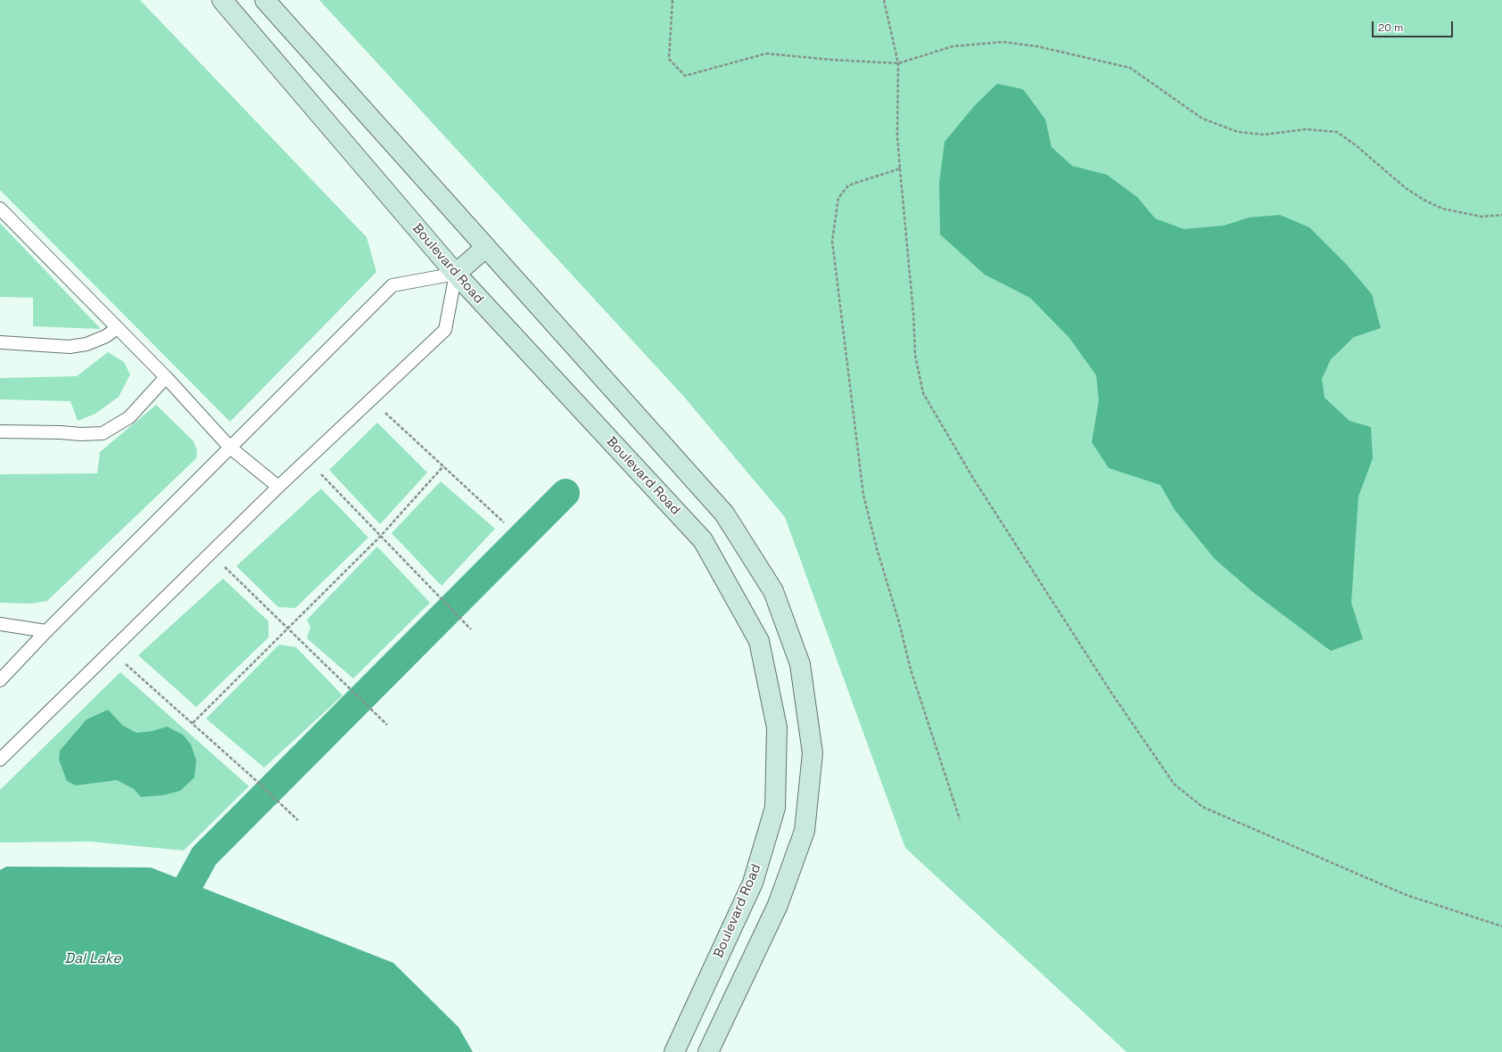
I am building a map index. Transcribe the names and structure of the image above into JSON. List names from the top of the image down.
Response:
{
  "streets": {
    "main road": ["Boulevard Road"]
  },
  "water": ["Dal Lake"],
  "scale_bar": "20 m"
}
